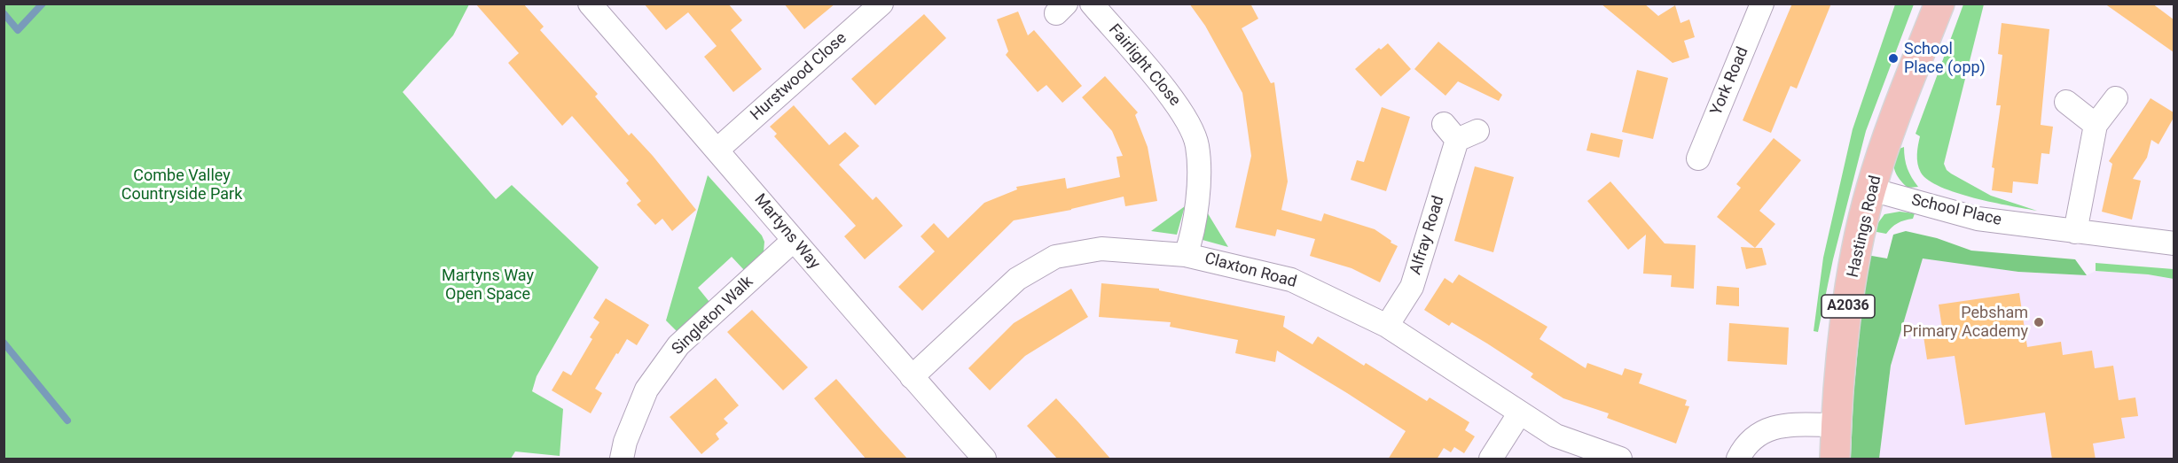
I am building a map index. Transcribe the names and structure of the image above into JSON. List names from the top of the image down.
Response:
{
  "streets": {
    "main road": ["Hastings Road", "A2036"],
    "street": [
      "Fairlight Close",
      "Hurstwood Close",
      "York Road",
      "School Place",
      "Martyns Way",
      "Alfray Road",
      "Claxton Road",
      "Singleton Walk"
    ]
  },
  "crossings": [
    ["Fairlight Close", "Claxton Road"],
    ["Hurstwood Close", "Martyns Way"],
    ["School Place", "Hastings Road"],
    ["Martyns Way", "Claxton Road"],
    ["Martyns Way", "Singleton Walk"],
    ["Alfray Road", "Claxton Road"]
  ],
  "parks": ["Combe Valley Countryside Park", "Martyns Way Open Space"],
  "places": ["School Place (opp)", "Pebsham Primary Academy"]
}
